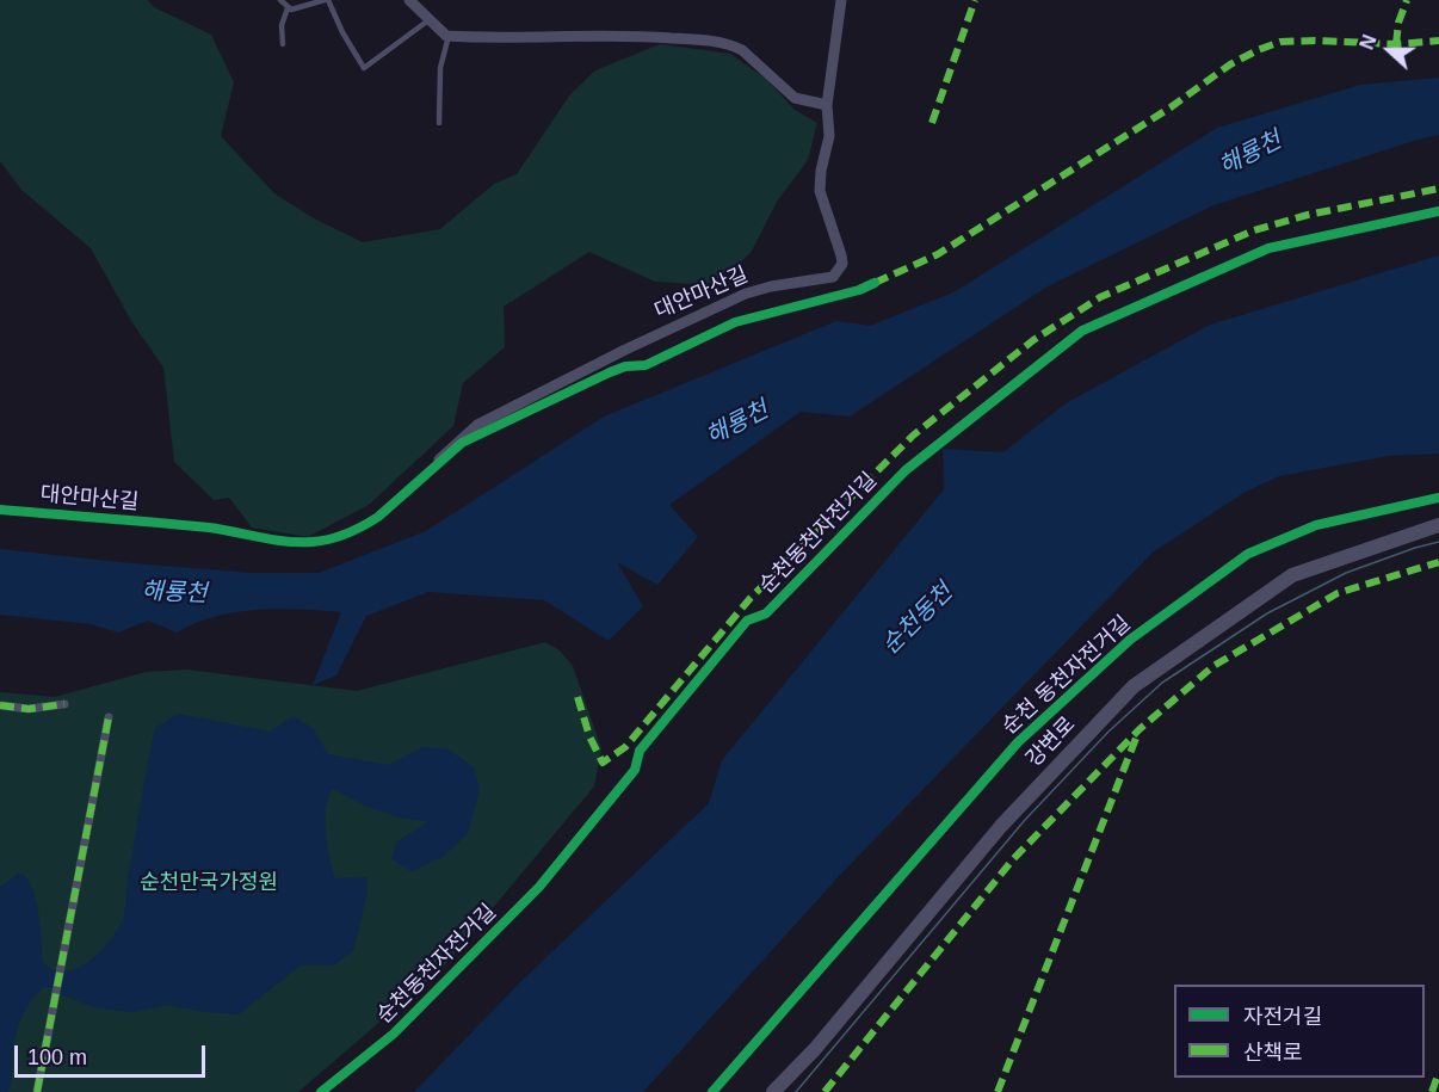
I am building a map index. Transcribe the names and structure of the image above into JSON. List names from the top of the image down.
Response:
{
  "streets": {
    "street": ["대안마산길", "강변로"],
    "cycle path": ["순천동천자전거길", "순천 동천자전거길"]
  },
  "water": ["해룡천", "순천동천"],
  "parks": ["순천만국가정원"],
  "legend": ["자전거길", "산책로"],
  "scale_bar": "100 m",
  "north": "left"
}
